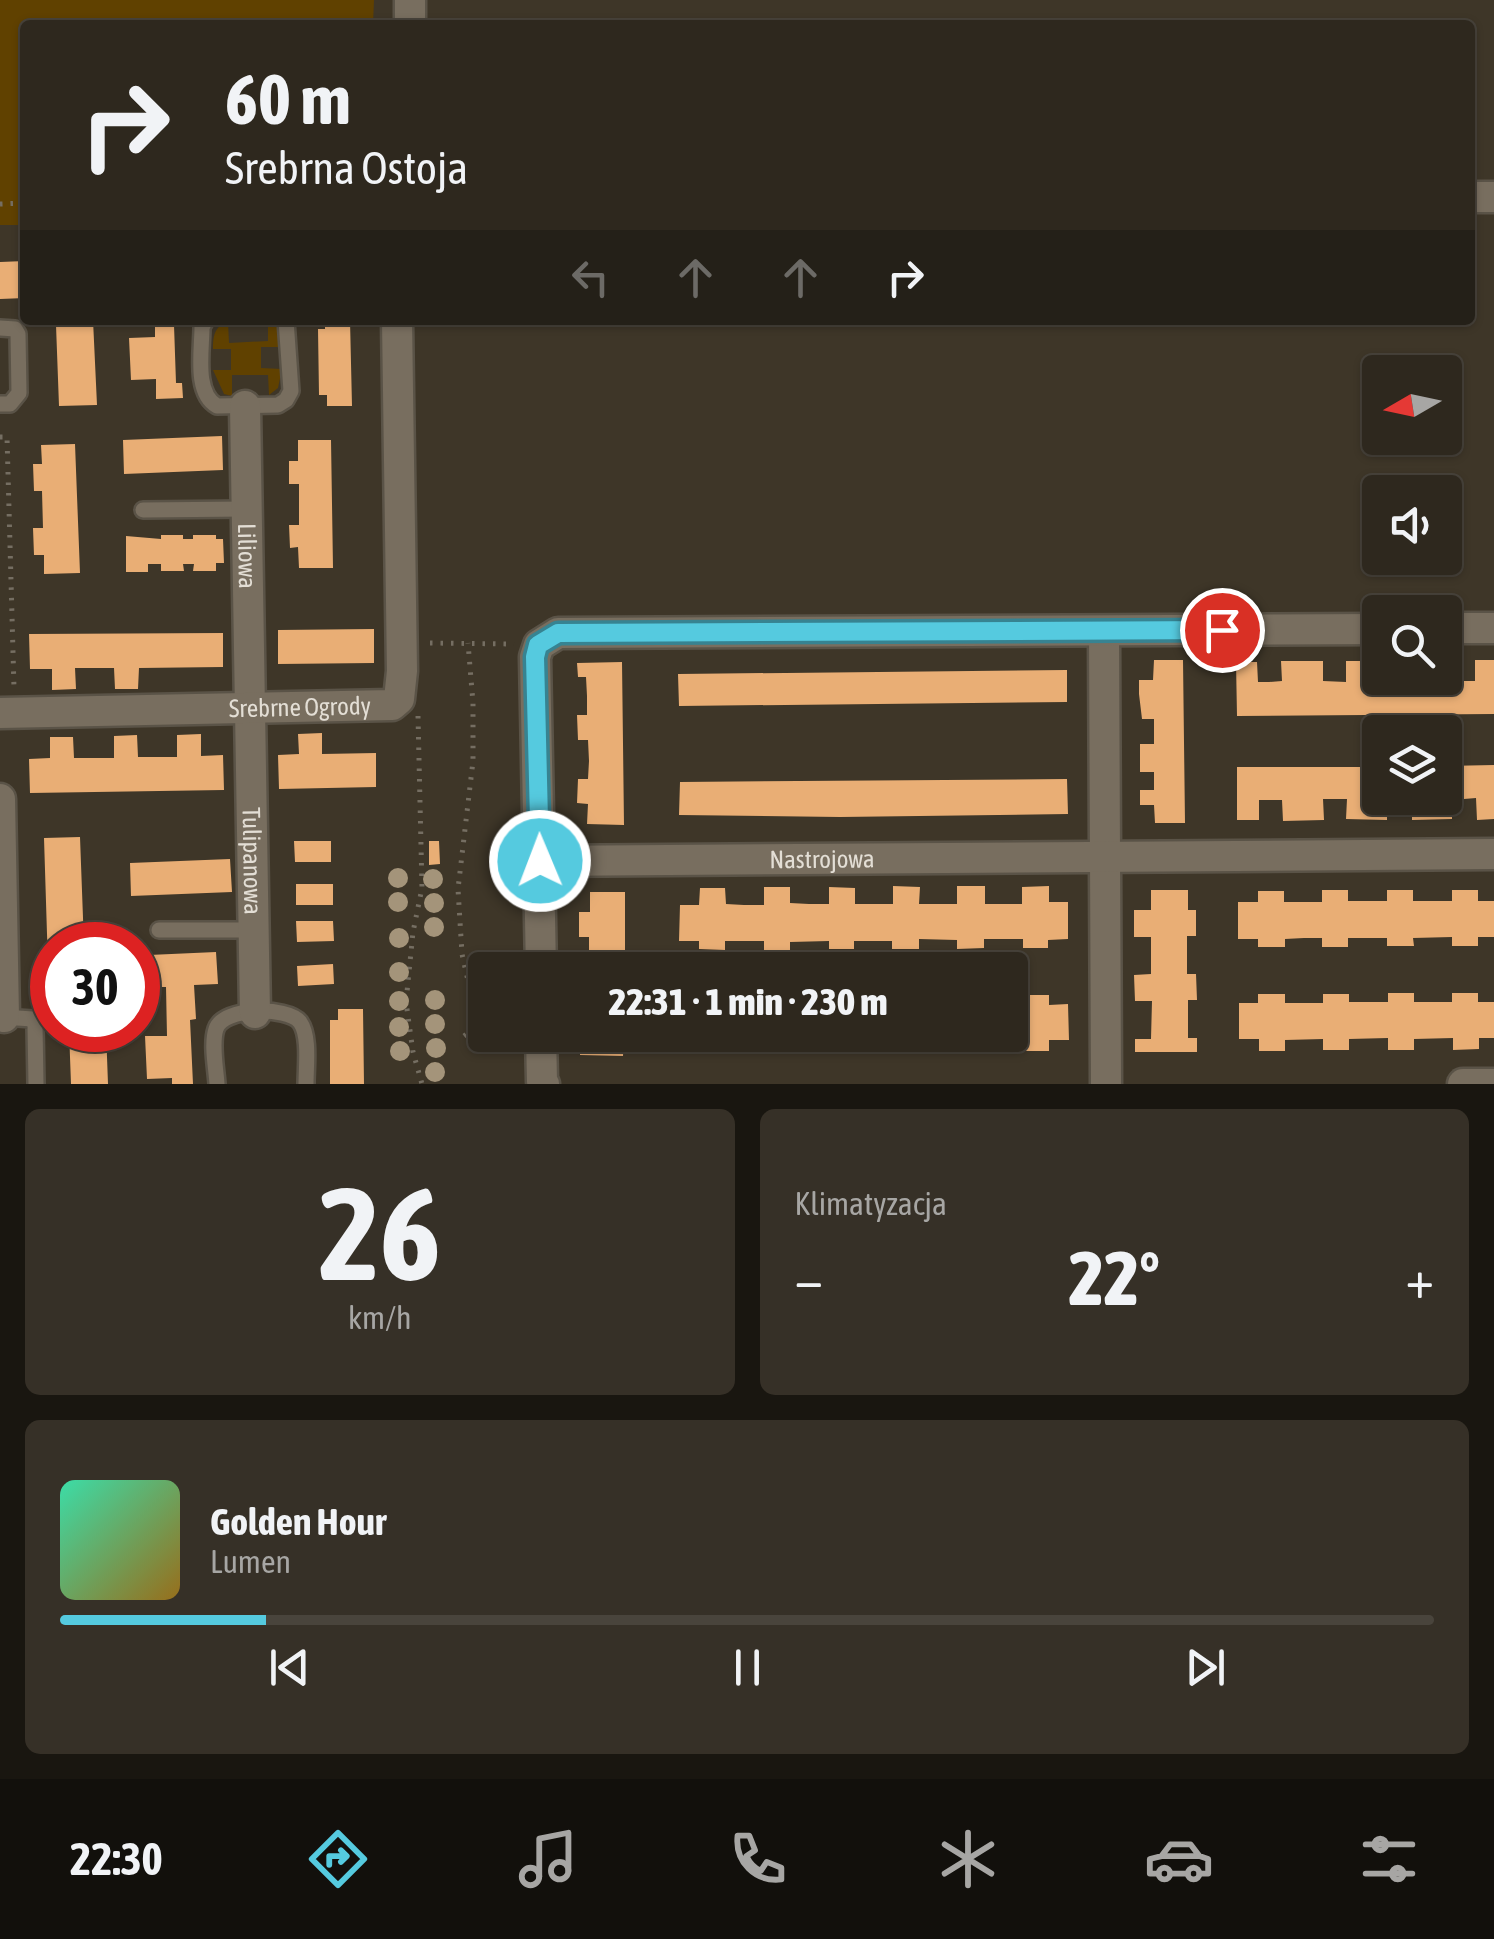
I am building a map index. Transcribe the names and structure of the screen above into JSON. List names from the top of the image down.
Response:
{
  "streets": {
    "street": [
      "Liliowa",
      "Srebrne Ogrody",
      "Nastrojowa",
      "Tulipanowa"
    ]
  },
  "crossings": [
    ["Liliowa", "Srebrne Ogrody"],
    ["Liliowa", "Tulipanowa"],
    ["Srebrne Ogrody", "Tulipanowa"]
  ],
  "north": "left",
  "page": {
    "turn": ["60 m", "Srebrna Ostoja"],
    "limit": "30",
    "trip": "22:31 · 1 min · 230 m",
    "tile": [
      ["26", "km/h"],
      "Klimatyzacja"
    ],
    "heat": ["−", "22°", "+"],
    "song": ["Golden Hour", "Lumen"],
    "tabs": "22:30"
  }
}
